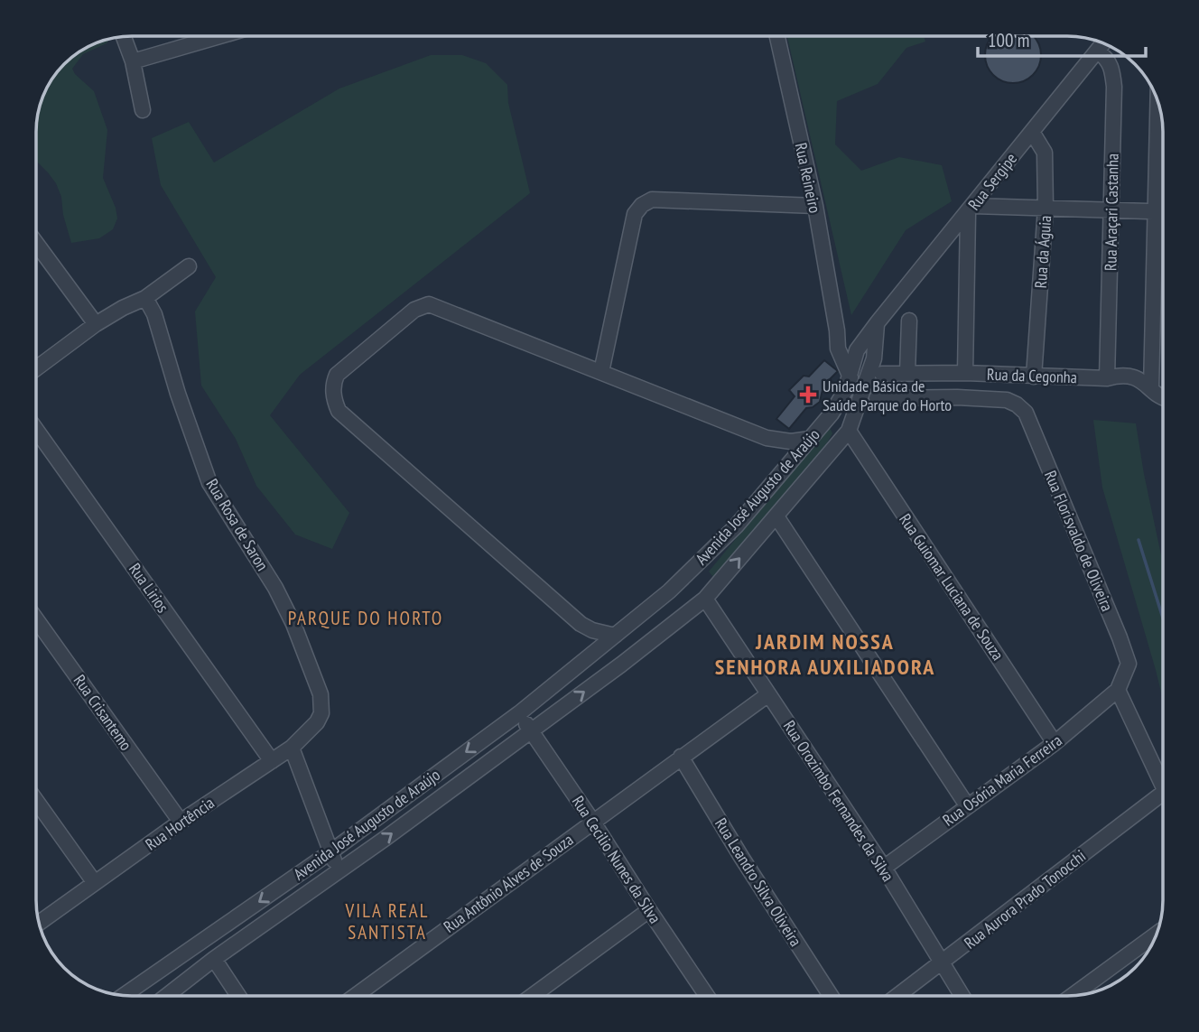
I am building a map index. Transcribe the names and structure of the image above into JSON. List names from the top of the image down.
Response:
{
  "streets": {
    "street": [
      "Rua Reineiro",
      "Rua Sergipe",
      "Rua Araçari Castanha",
      "Rua da Águia",
      "Rua da Cegonha",
      "Avenida José Augusto de Araújo",
      "Rua Rosa de Saron",
      "Rua Florisvaldo de Oliveira",
      "Rua Guiomar Luciana de Souza",
      "Rua Lirios",
      "Rua Crisantemo",
      "Rua Osória Maria Ferreira",
      "Rua Orozimbo Fernandes da Silva",
      "Rua Hortência",
      "Rua Cecilio Nunes da Silva",
      "Rua Leandro Silva Oliveira",
      "Rua Antônio Alves de Souza",
      "Rua Aurora Prado Tonocchi"
    ]
  },
  "crossings": [
    ["Rua Reineiro", "Avenida José Augusto de Araújo"],
    ["Rua Sergipe", "Rua Araçari Castanha"],
    ["Rua Sergipe", "Rua da Águia"],
    ["Rua Sergipe", "Avenida José Augusto de Araújo"],
    ["Rua Araçari Castanha", "Rua da Cegonha"],
    ["Rua da Águia", "Rua da Cegonha"],
    ["Avenida José Augusto de Araújo", "Rua Guiomar Luciana de Souza"],
    ["Avenida José Augusto de Araújo", "Rua Orozimbo Fernandes da Silva"],
    ["Avenida José Augusto de Araújo", "Rua Cecilio Nunes da Silva"],
    ["Rua Rosa de Saron", "Rua Hortência"],
    ["Rua Florisvaldo de Oliveira", "Rua Osória Maria Ferreira"],
    ["Rua Guiomar Luciana de Souza", "Rua Osória Maria Ferreira"],
    ["Rua Lirios", "Rua Hortência"],
    ["Rua Crisantemo", "Rua Hortência"],
    ["Rua Osória Maria Ferreira", "Rua Orozimbo Fernandes da Silva"],
    ["Rua Orozimbo Fernandes da Silva", "Rua Antônio Alves de Souza"],
    ["Rua Orozimbo Fernandes da Silva", "Rua Aurora Prado Tonocchi"],
    ["Rua Cecilio Nunes da Silva", "Rua Antônio Alves de Souza"],
    ["Rua Leandro Silva Oliveira", "Rua Antônio Alves de Souza"]
  ],
  "districts": ["PARQUE DO HORTO", "JARDIM NOSSA SENHORA AUXILIADORA", "VILA REAL SANTISTA"],
  "places": {
    "health": ["Unidade Básica de Saúde Parque do Horto"]
  },
  "scale_bar": "100 m"
}
